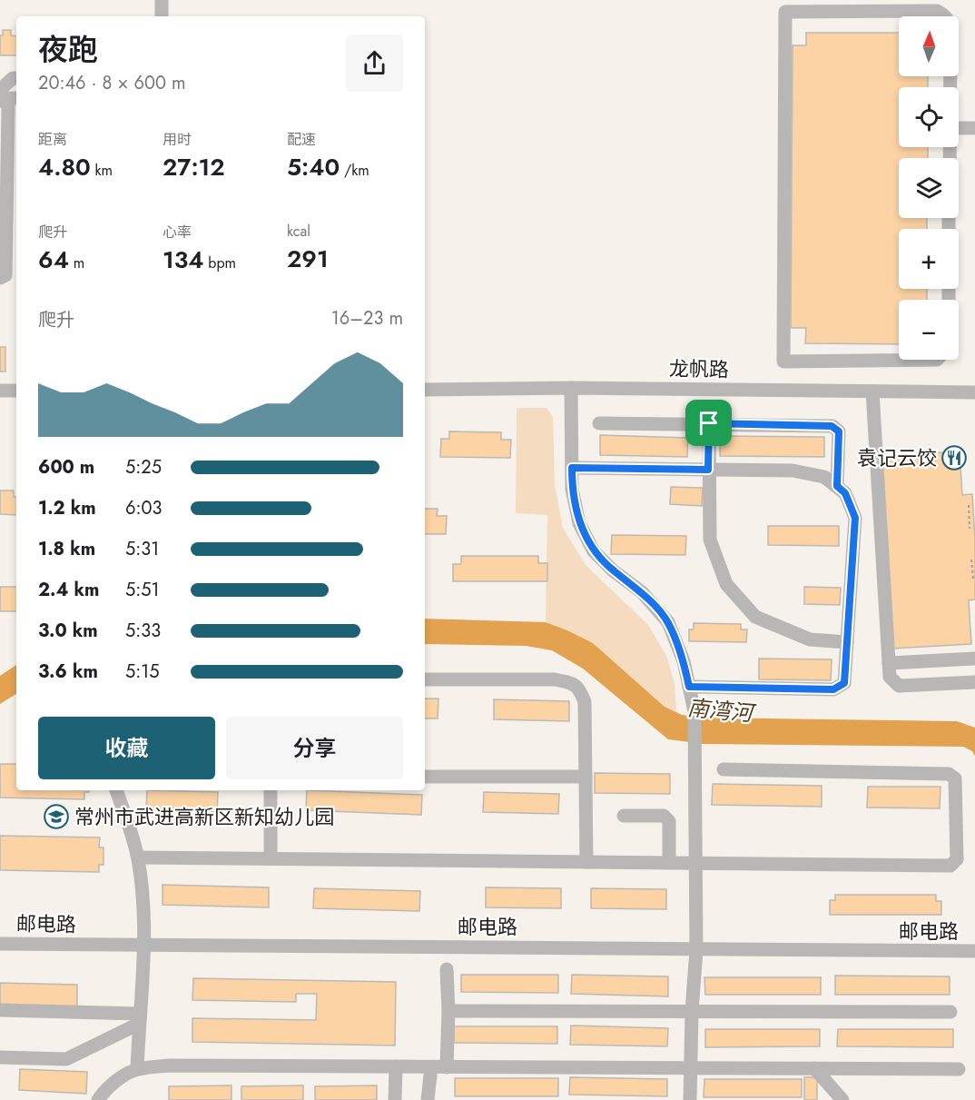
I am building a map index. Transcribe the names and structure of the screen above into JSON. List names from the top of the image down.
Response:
{
  "streets": {
    "street": ["龙帆路", "邮电路"]
  },
  "water": ["南湾河"],
  "places": {
    "restaurant": ["袁记云饺"],
    "school or university": ["常州市武进高新区新知幼儿园"]
  },
  "north": "top",
  "page": {
    "map_buttons": ["+", "−"],
    "heading": ["夜跑", "20:46 · 8 × 600 m"],
    "stats": [
      ["距离", "4.80 km"],
      ["用时", "27:12"],
      ["配速", "5:40 /km"],
      ["爬升", "64 m"],
      ["心率", "134 bpm"],
      ["kcal", "291"]
    ],
    "chart": ["爬升", "16–23 m"],
    "list": [
      {
        "name": "600 m",
        "note": "5:25"
      },
      {
        "name": "1.2 km",
        "note": "6:03"
      },
      {
        "name": "1.8 km",
        "note": "5:31"
      },
      {
        "name": "2.4 km",
        "note": "5:51"
      },
      {
        "name": "3.0 km",
        "note": "5:33"
      },
      {
        "name": "3.6 km",
        "note": "5:15"
      }
    ],
    "buttons": ["收藏", "分享"]
  }
}
